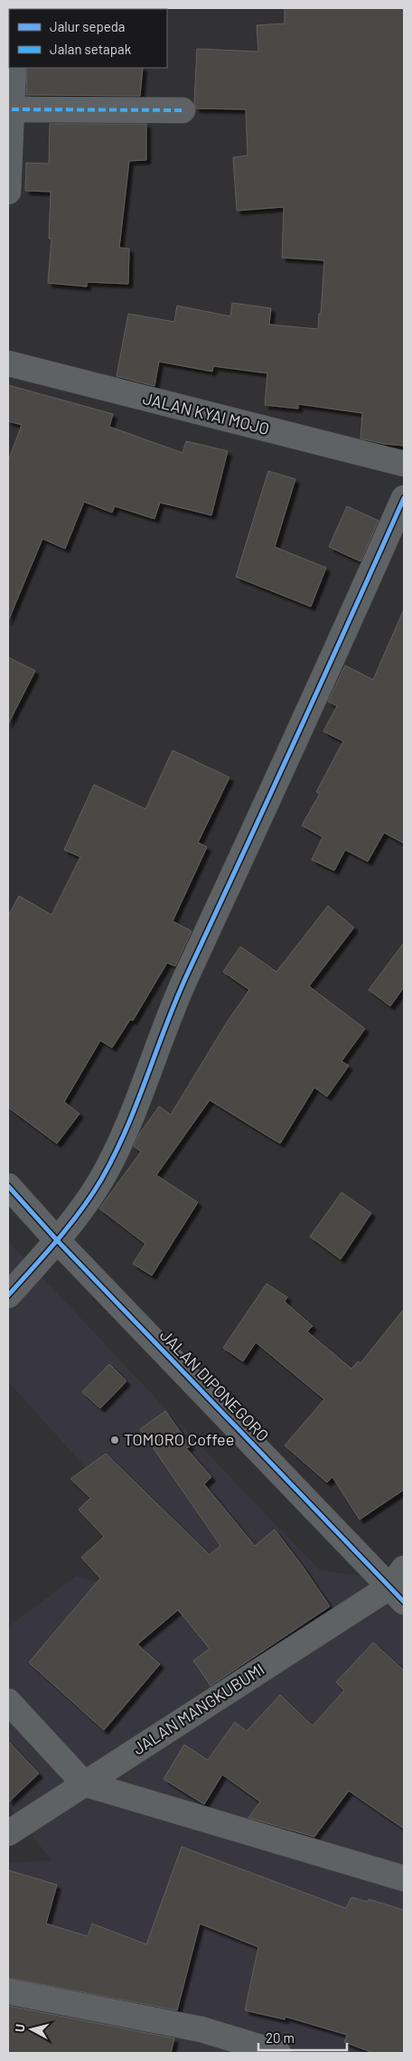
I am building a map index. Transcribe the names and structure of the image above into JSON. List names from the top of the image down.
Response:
{
  "streets": {
    "street": ["JALAN KYAI MOJO", "JALAN DIPONEGORO", "JALAN MANGKUBUMI"]
  },
  "crossings": [
    ["JALAN DIPONEGORO", "JALAN MANGKUBUMI"]
  ],
  "places": ["TOMORO Coffee"],
  "legend": ["Jalur sepeda", "Jalan setapak"],
  "scale_bar": "20 m",
  "north": "left"
}
